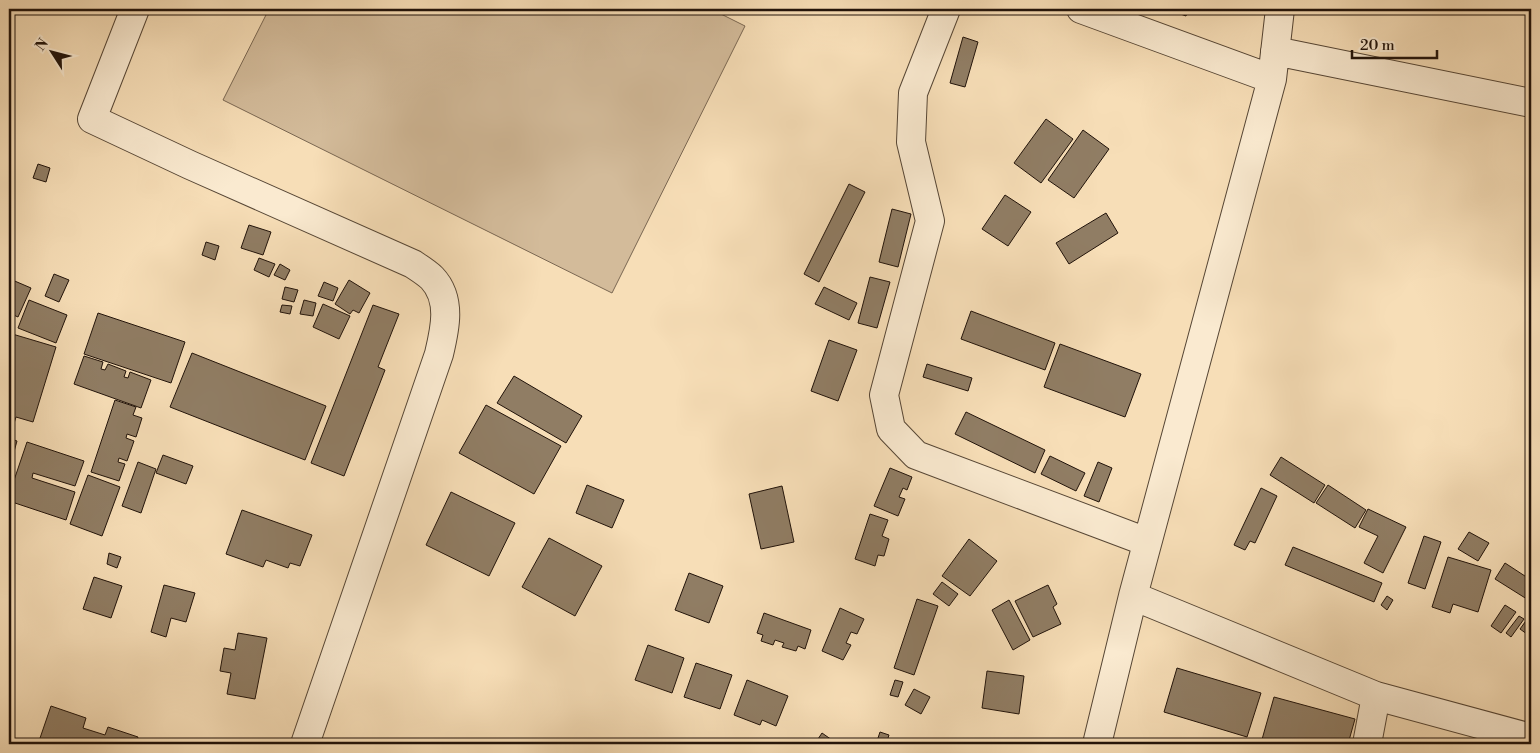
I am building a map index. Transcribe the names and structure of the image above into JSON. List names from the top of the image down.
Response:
{
  "scale_bar": "20 m",
  "north": "top left"
}
